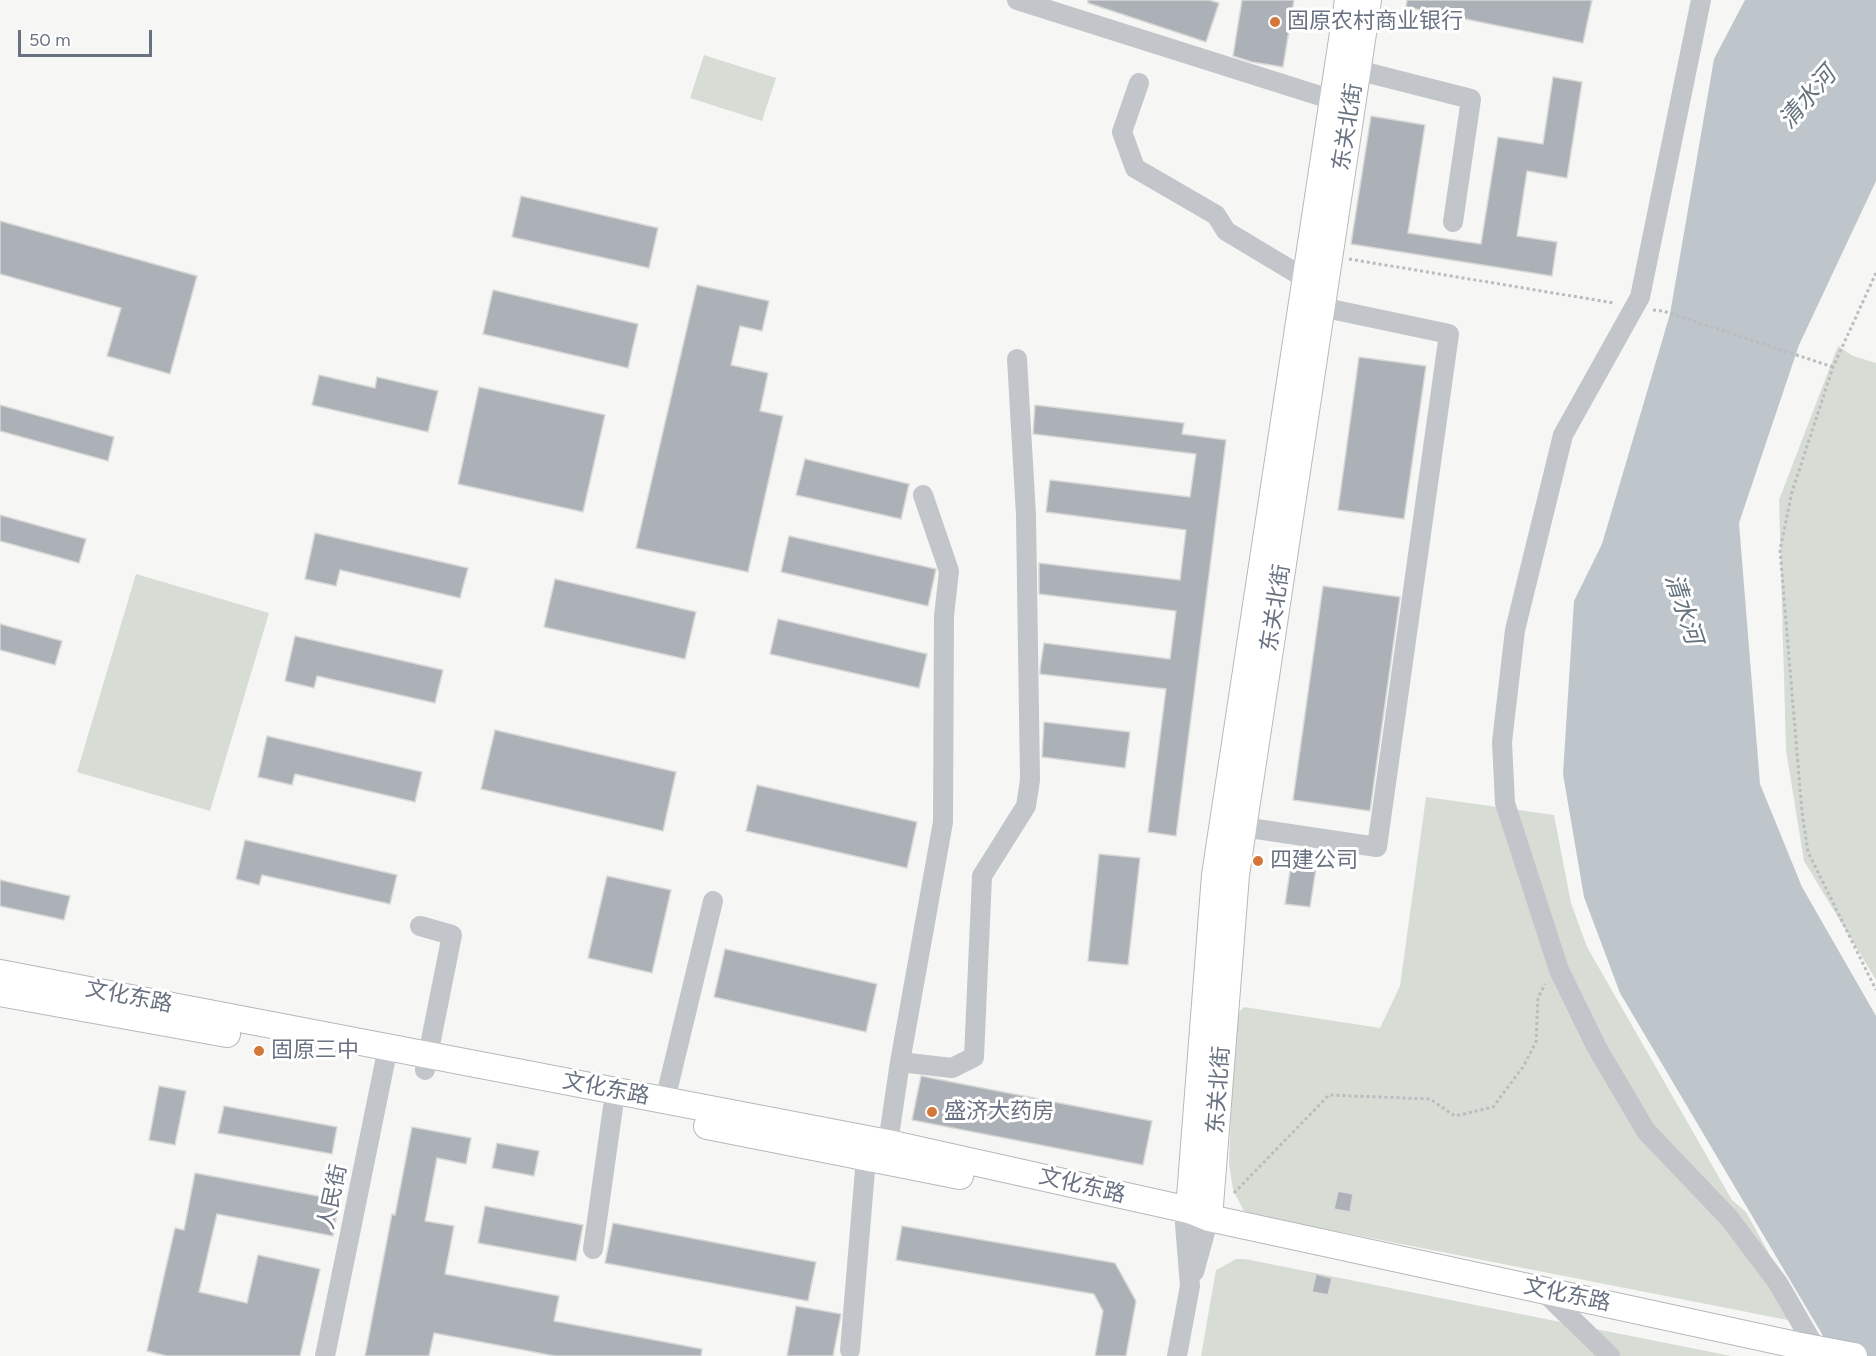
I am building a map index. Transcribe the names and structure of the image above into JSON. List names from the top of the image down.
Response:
{
  "streets": {
    "main road": ["东关北街", "文化东路"],
    "street": ["人民街"]
  },
  "crossings": [
    ["东关北街", "文化东路"],
    ["文化东路", "人民街"]
  ],
  "water": ["清水河"],
  "places": [
    "固原农村商业银行",
    "四建公司",
    "固原三中",
    "盛济大药房"
  ],
  "scale_bar": "50 m"
}
